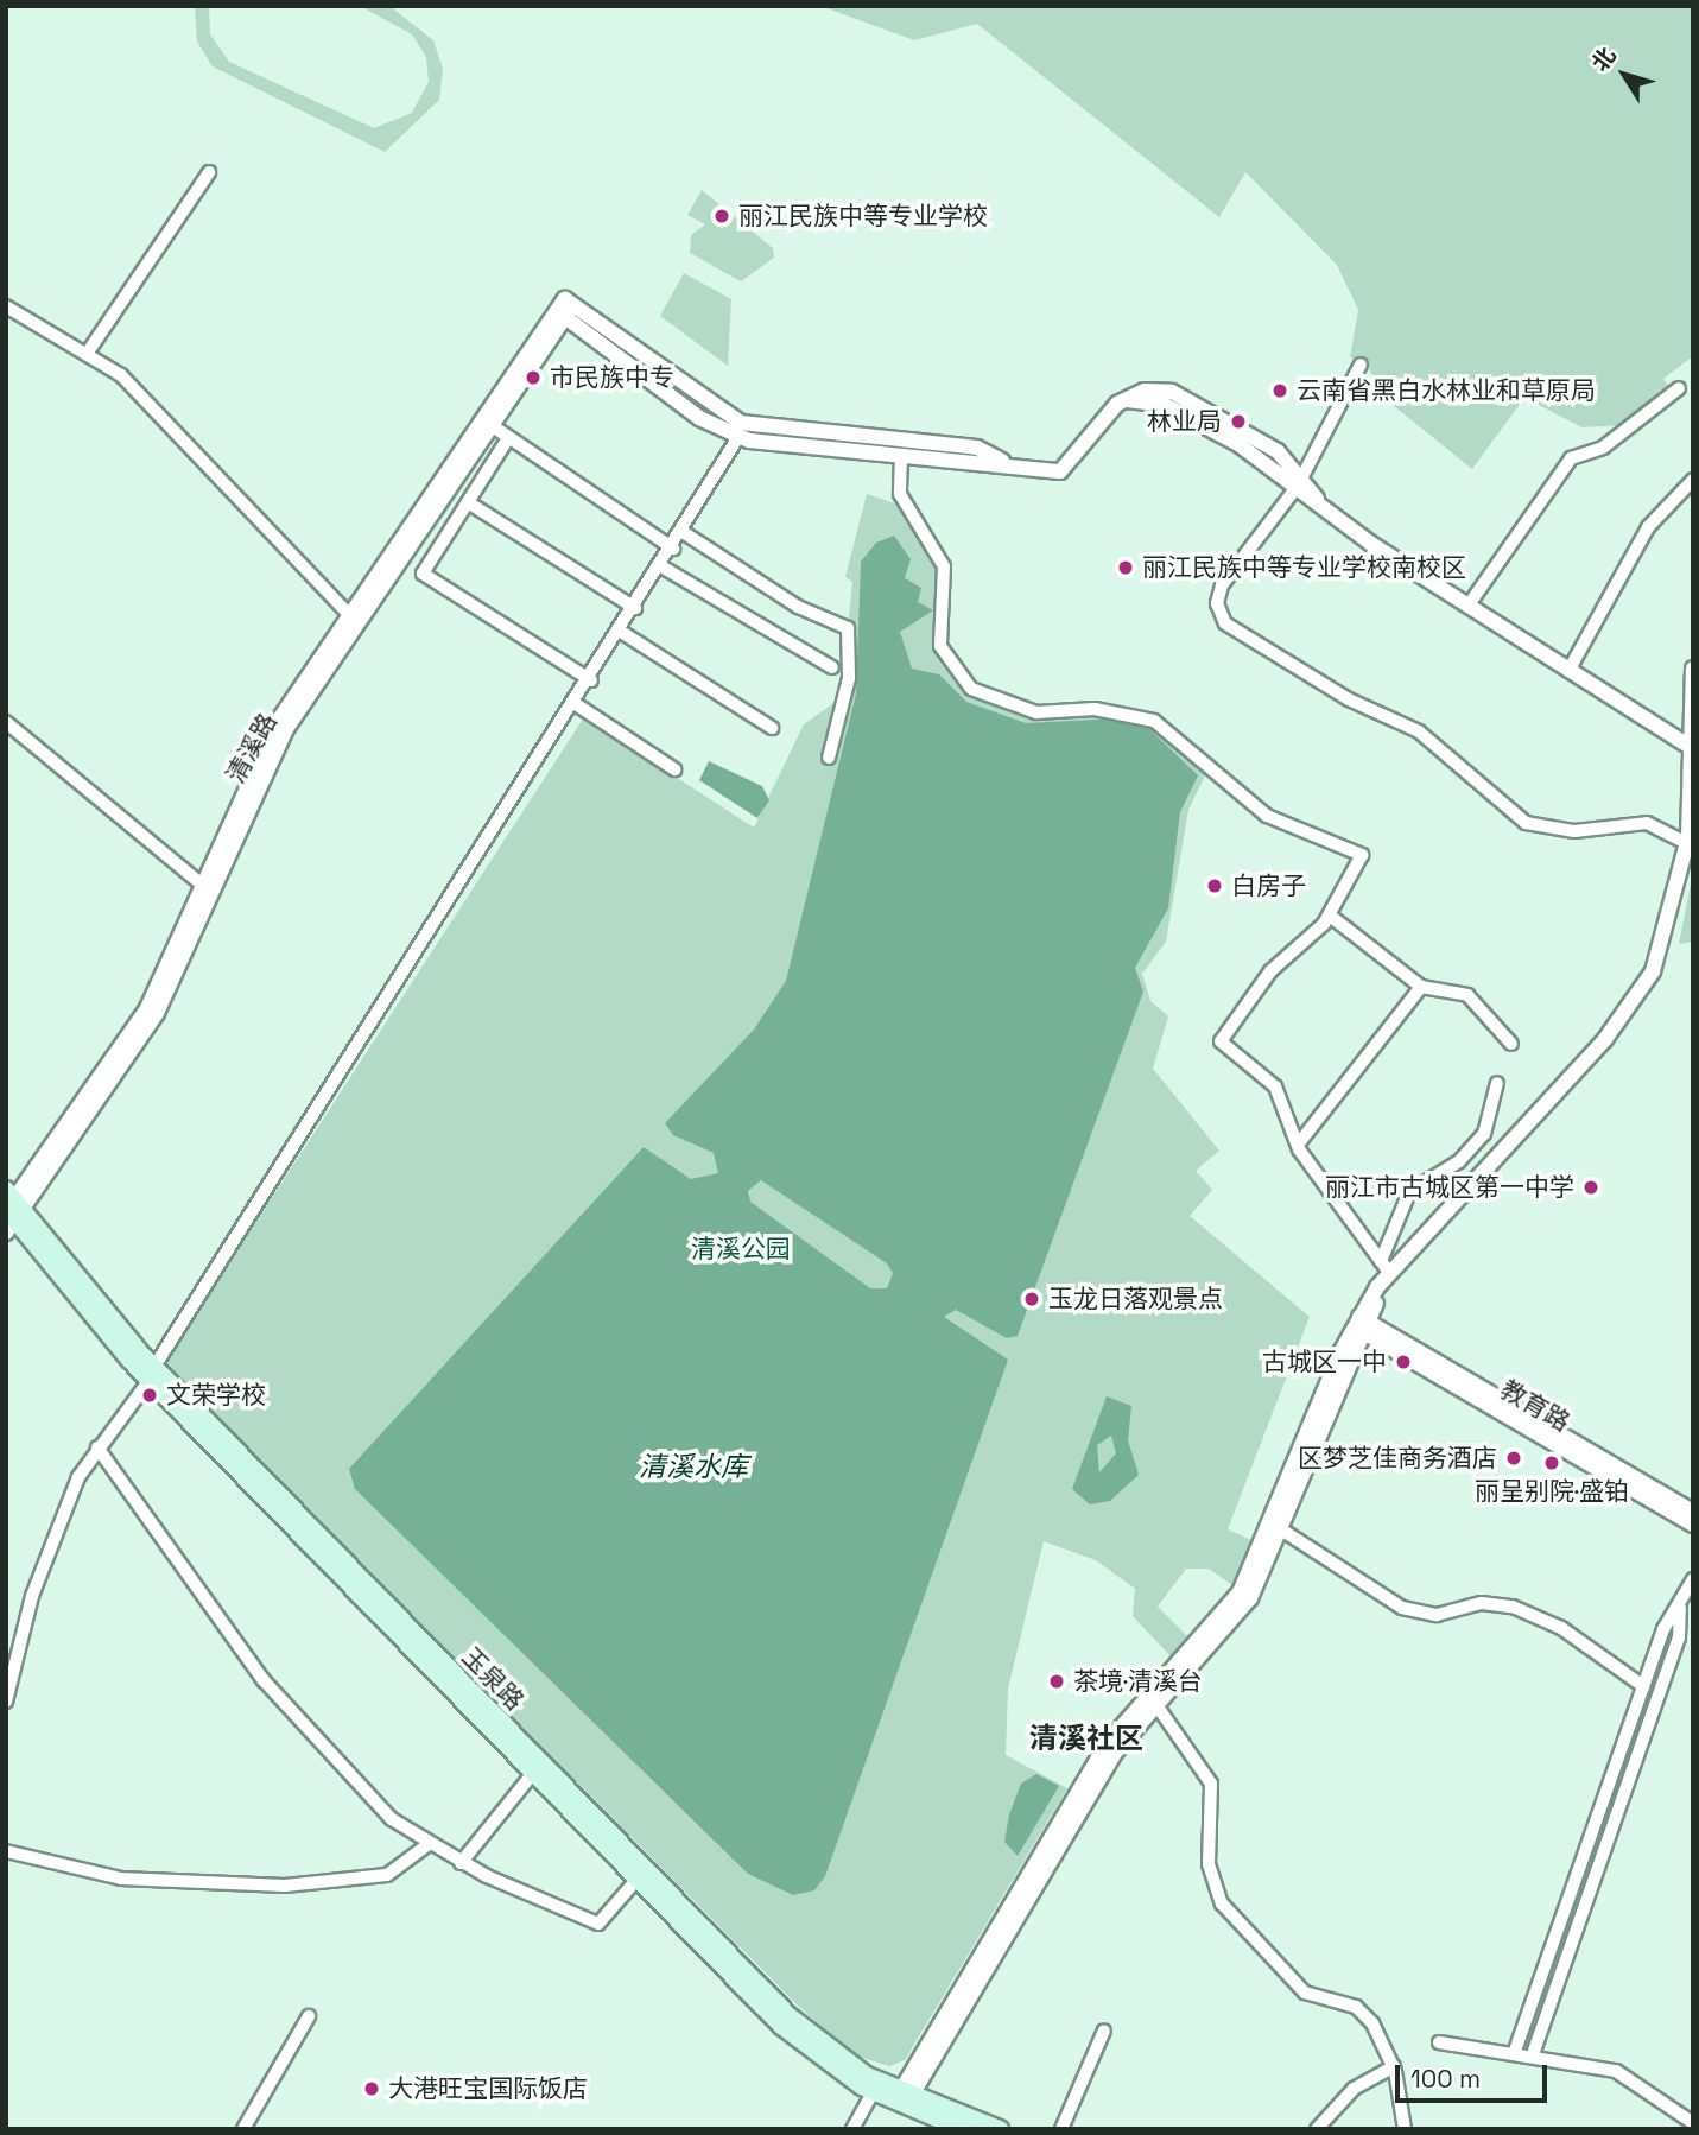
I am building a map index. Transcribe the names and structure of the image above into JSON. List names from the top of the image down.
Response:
{
  "streets": {
    "main road": ["玉泉路"],
    "street": ["清溪路", "教育路"]
  },
  "crossings": [
    ["清溪路", "玉泉路"]
  ],
  "districts": ["清溪社区"],
  "water": ["清溪水库"],
  "parks": ["清溪公园"],
  "places": [
    "丽江民族中等专业学校",
    "市民族中专",
    "云南省黑白水林业和草原局",
    "林业局",
    "丽江民族中等专业学校南校区",
    "白房子",
    "丽江市古城区第一中学",
    "玉龙日落观景点",
    "古城区一中",
    "文荣学校",
    "区梦芝佳商务酒店",
    "丽呈别院·盛铂",
    "茶境·清溪台",
    "大港旺宝国际饭店"
  ],
  "scale_bar": "100 m",
  "north": "top left"
}
